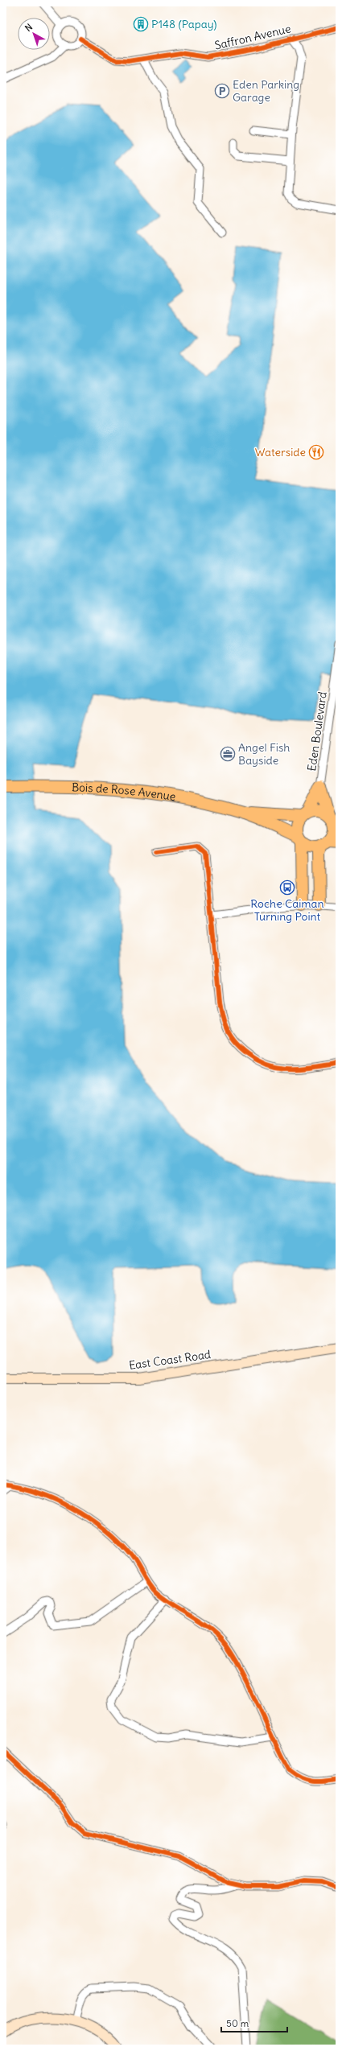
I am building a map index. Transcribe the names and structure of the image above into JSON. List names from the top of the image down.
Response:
{
  "streets": {
    "main road": ["Bois de Rose Avenue", "East Coast Road"],
    "street": ["Saffron Avenue", "Eden Boulevard"]
  },
  "places": {
    "building": ["P148 (Papay)"],
    "parking": ["Eden Parking Garage"],
    "restaurant": ["Waterside"],
    "office": ["Angel Fish Bayside"],
    "bus stop": ["Roche Caiman Turning Point"]
  },
  "scale_bar": "50 m",
  "north": "top left"
}
